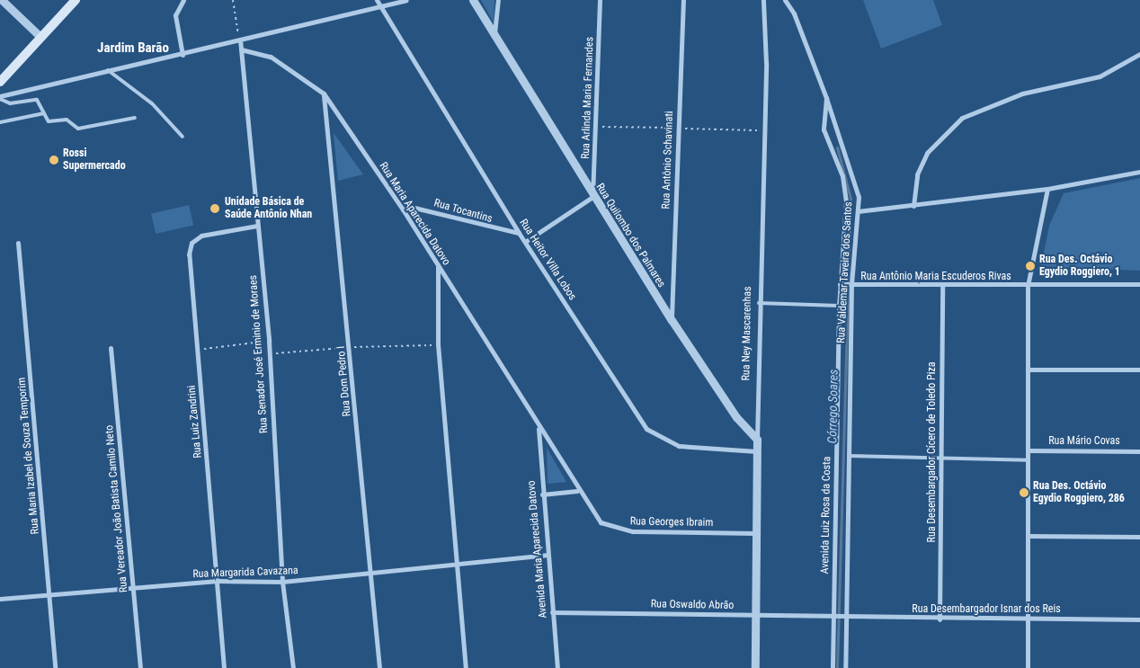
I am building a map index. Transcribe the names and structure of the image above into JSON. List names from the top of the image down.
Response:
{
  "streets": {
    "street": [
      "Rua Arlinda Maria Fernandes",
      "Rua Antônio Schavinati",
      "Rua Tocantins",
      "Rua Maria Aparecida Datovo",
      "Rua Quilombo dos Palmares",
      "Rua Heitor Villa Lobos",
      "Rua Valdemar Taveira dos Santos",
      "Rua Antônio Maria Escuderos Rivas",
      "Rua Ney Mascarenhas",
      "Rua Senador José Erminio de Moraes",
      "Rua Dom Pedro I",
      "Rua Luiz Zandrini",
      "Rua Mário Covas",
      "Rua Desembargador Cícero de Toledo Piza",
      "Rua Maria Izabel de Souza Temporim",
      "Rua Vereador João Batista Camilo Neto",
      "Avenida Luiz Rosa da Costa",
      "Rua Georges Ibraim",
      "Avenida Maria Aparecida Datovo",
      "Rua Margarida Cavazana",
      "Rua Oswaldo Abrão",
      "Rua Desembargador Isnar dos Reis"
    ]
  },
  "crossings": [
    ["Rua Arlinda Maria Fernandes", "Rua Quilombo dos Palmares"],
    ["Rua Antônio Schavinati", "Rua Quilombo dos Palmares"],
    ["Rua Tocantins", "Rua Maria Aparecida Datovo"],
    ["Rua Tocantins", "Rua Heitor Villa Lobos"],
    ["Rua Maria Aparecida Datovo", "Rua Senador José Erminio de Moraes"],
    ["Rua Maria Aparecida Datovo", "Rua Dom Pedro I"],
    ["Rua Maria Aparecida Datovo", "Rua Georges Ibraim"],
    ["Rua Maria Aparecida Datovo", "Avenida Maria Aparecida Datovo"],
    ["Rua Quilombo dos Palmares", "Rua Ney Mascarenhas"],
    ["Rua Heitor Villa Lobos", "Rua Ney Mascarenhas"],
    ["Rua Valdemar Taveira dos Santos", "Rua Antônio Maria Escuderos Rivas"],
    ["Rua Valdemar Taveira dos Santos", "Avenida Luiz Rosa da Costa"],
    ["Rua Valdemar Taveira dos Santos", "Rua Desembargador Isnar dos Reis"],
    ["Rua Antônio Maria Escuderos Rivas", "Rua Desembargador Cícero de Toledo Piza"],
    ["Rua Antônio Maria Escuderos Rivas", "Avenida Luiz Rosa da Costa"],
    ["Rua Ney Mascarenhas", "Rua Georges Ibraim"],
    ["Rua Ney Mascarenhas", "Rua Oswaldo Abrão"],
    ["Rua Senador José Erminio de Moraes", "Rua Luiz Zandrini"],
    ["Rua Senador José Erminio de Moraes", "Rua Margarida Cavazana"],
    ["Rua Dom Pedro I", "Rua Margarida Cavazana"],
    ["Rua Luiz Zandrini", "Rua Margarida Cavazana"],
    ["Rua Desembargador Cícero de Toledo Piza", "Rua Desembargador Isnar dos Reis"],
    ["Rua Maria Izabel de Souza Temporim", "Rua Margarida Cavazana"],
    ["Rua Vereador João Batista Camilo Neto", "Rua Margarida Cavazana"],
    ["Avenida Luiz Rosa da Costa", "Rua Oswaldo Abrão"],
    ["Avenida Luiz Rosa da Costa", "Rua Desembargador Isnar dos Reis"],
    ["Rua Georges Ibraim", "Avenida Maria Aparecida Datovo"],
    ["Avenida Maria Aparecida Datovo", "Rua Margarida Cavazana"],
    ["Avenida Maria Aparecida Datovo", "Rua Oswaldo Abrão"],
    ["Rua Oswaldo Abrão", "Rua Desembargador Isnar dos Reis"]
  ],
  "districts": ["Jardim Barão"],
  "water": ["Córrego Soares"],
  "places": [
    "Rossi Supermercado",
    "Unidade Básica de Saúde Antônio Nhan",
    "Rua Des. Octávio Egydio Roggiero, 1",
    "Rua Des. Octávio Egydio Roggiero, 286"
  ]
}
